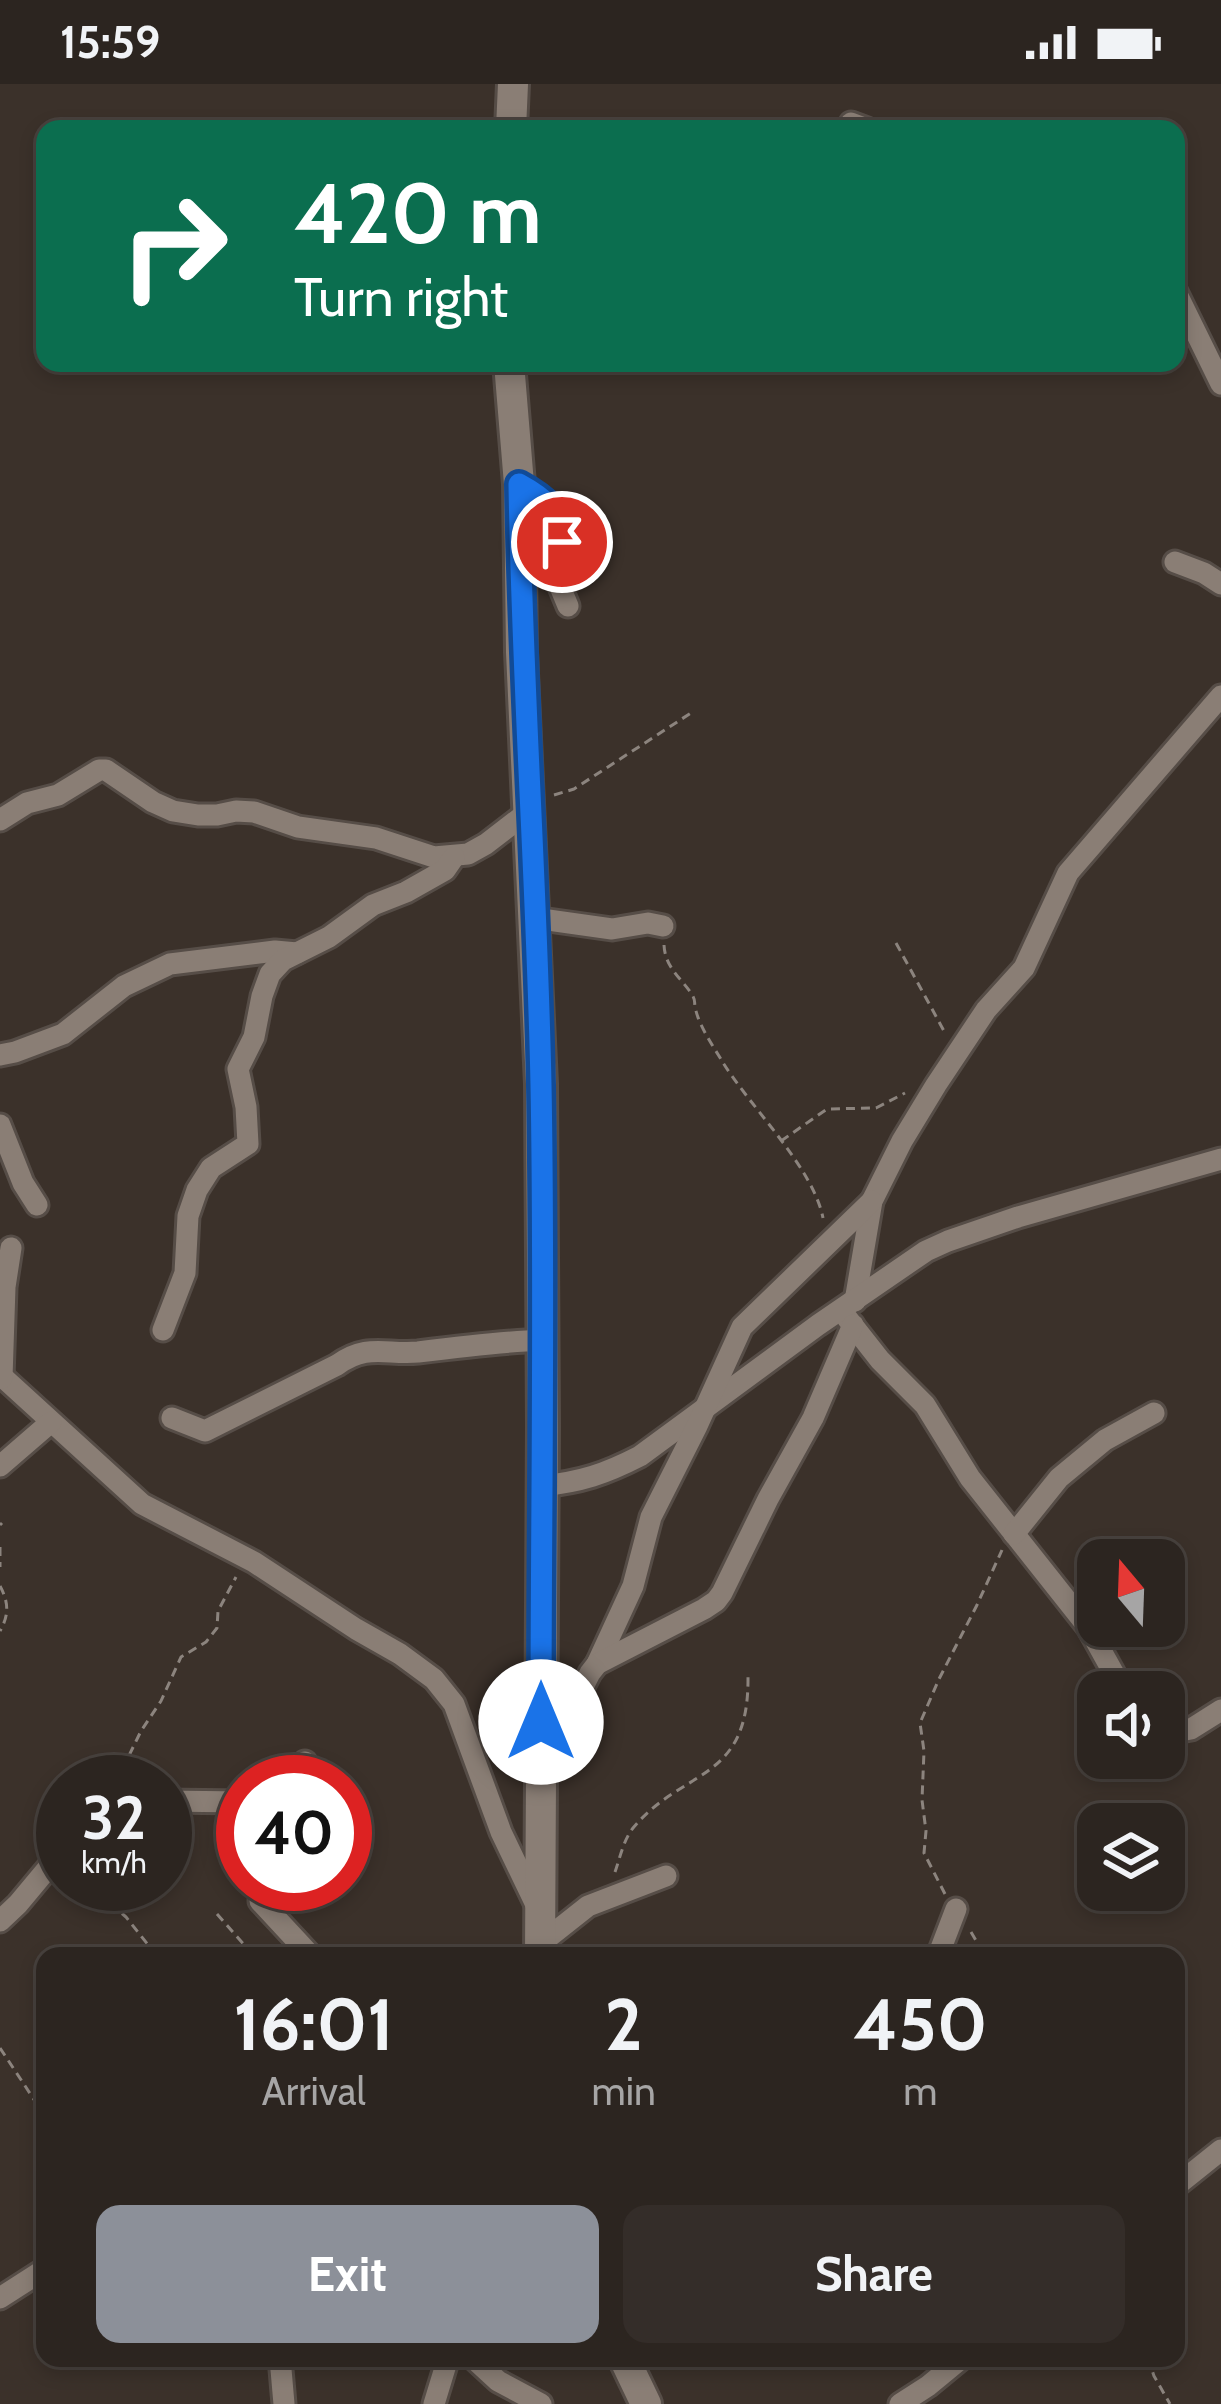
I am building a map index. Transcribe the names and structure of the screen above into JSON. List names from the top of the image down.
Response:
{
  "north": "top",
  "page": {
    "status": "15:59",
    "turn": ["420 m", "Turn right"],
    "speed": "32 km/h",
    "limit": "40",
    "eta": [
      "16:01",
      "Arrival",
      "2",
      "min",
      "450",
      "m"
    ],
    "buttons": ["Exit", "Share"]
  }
}
